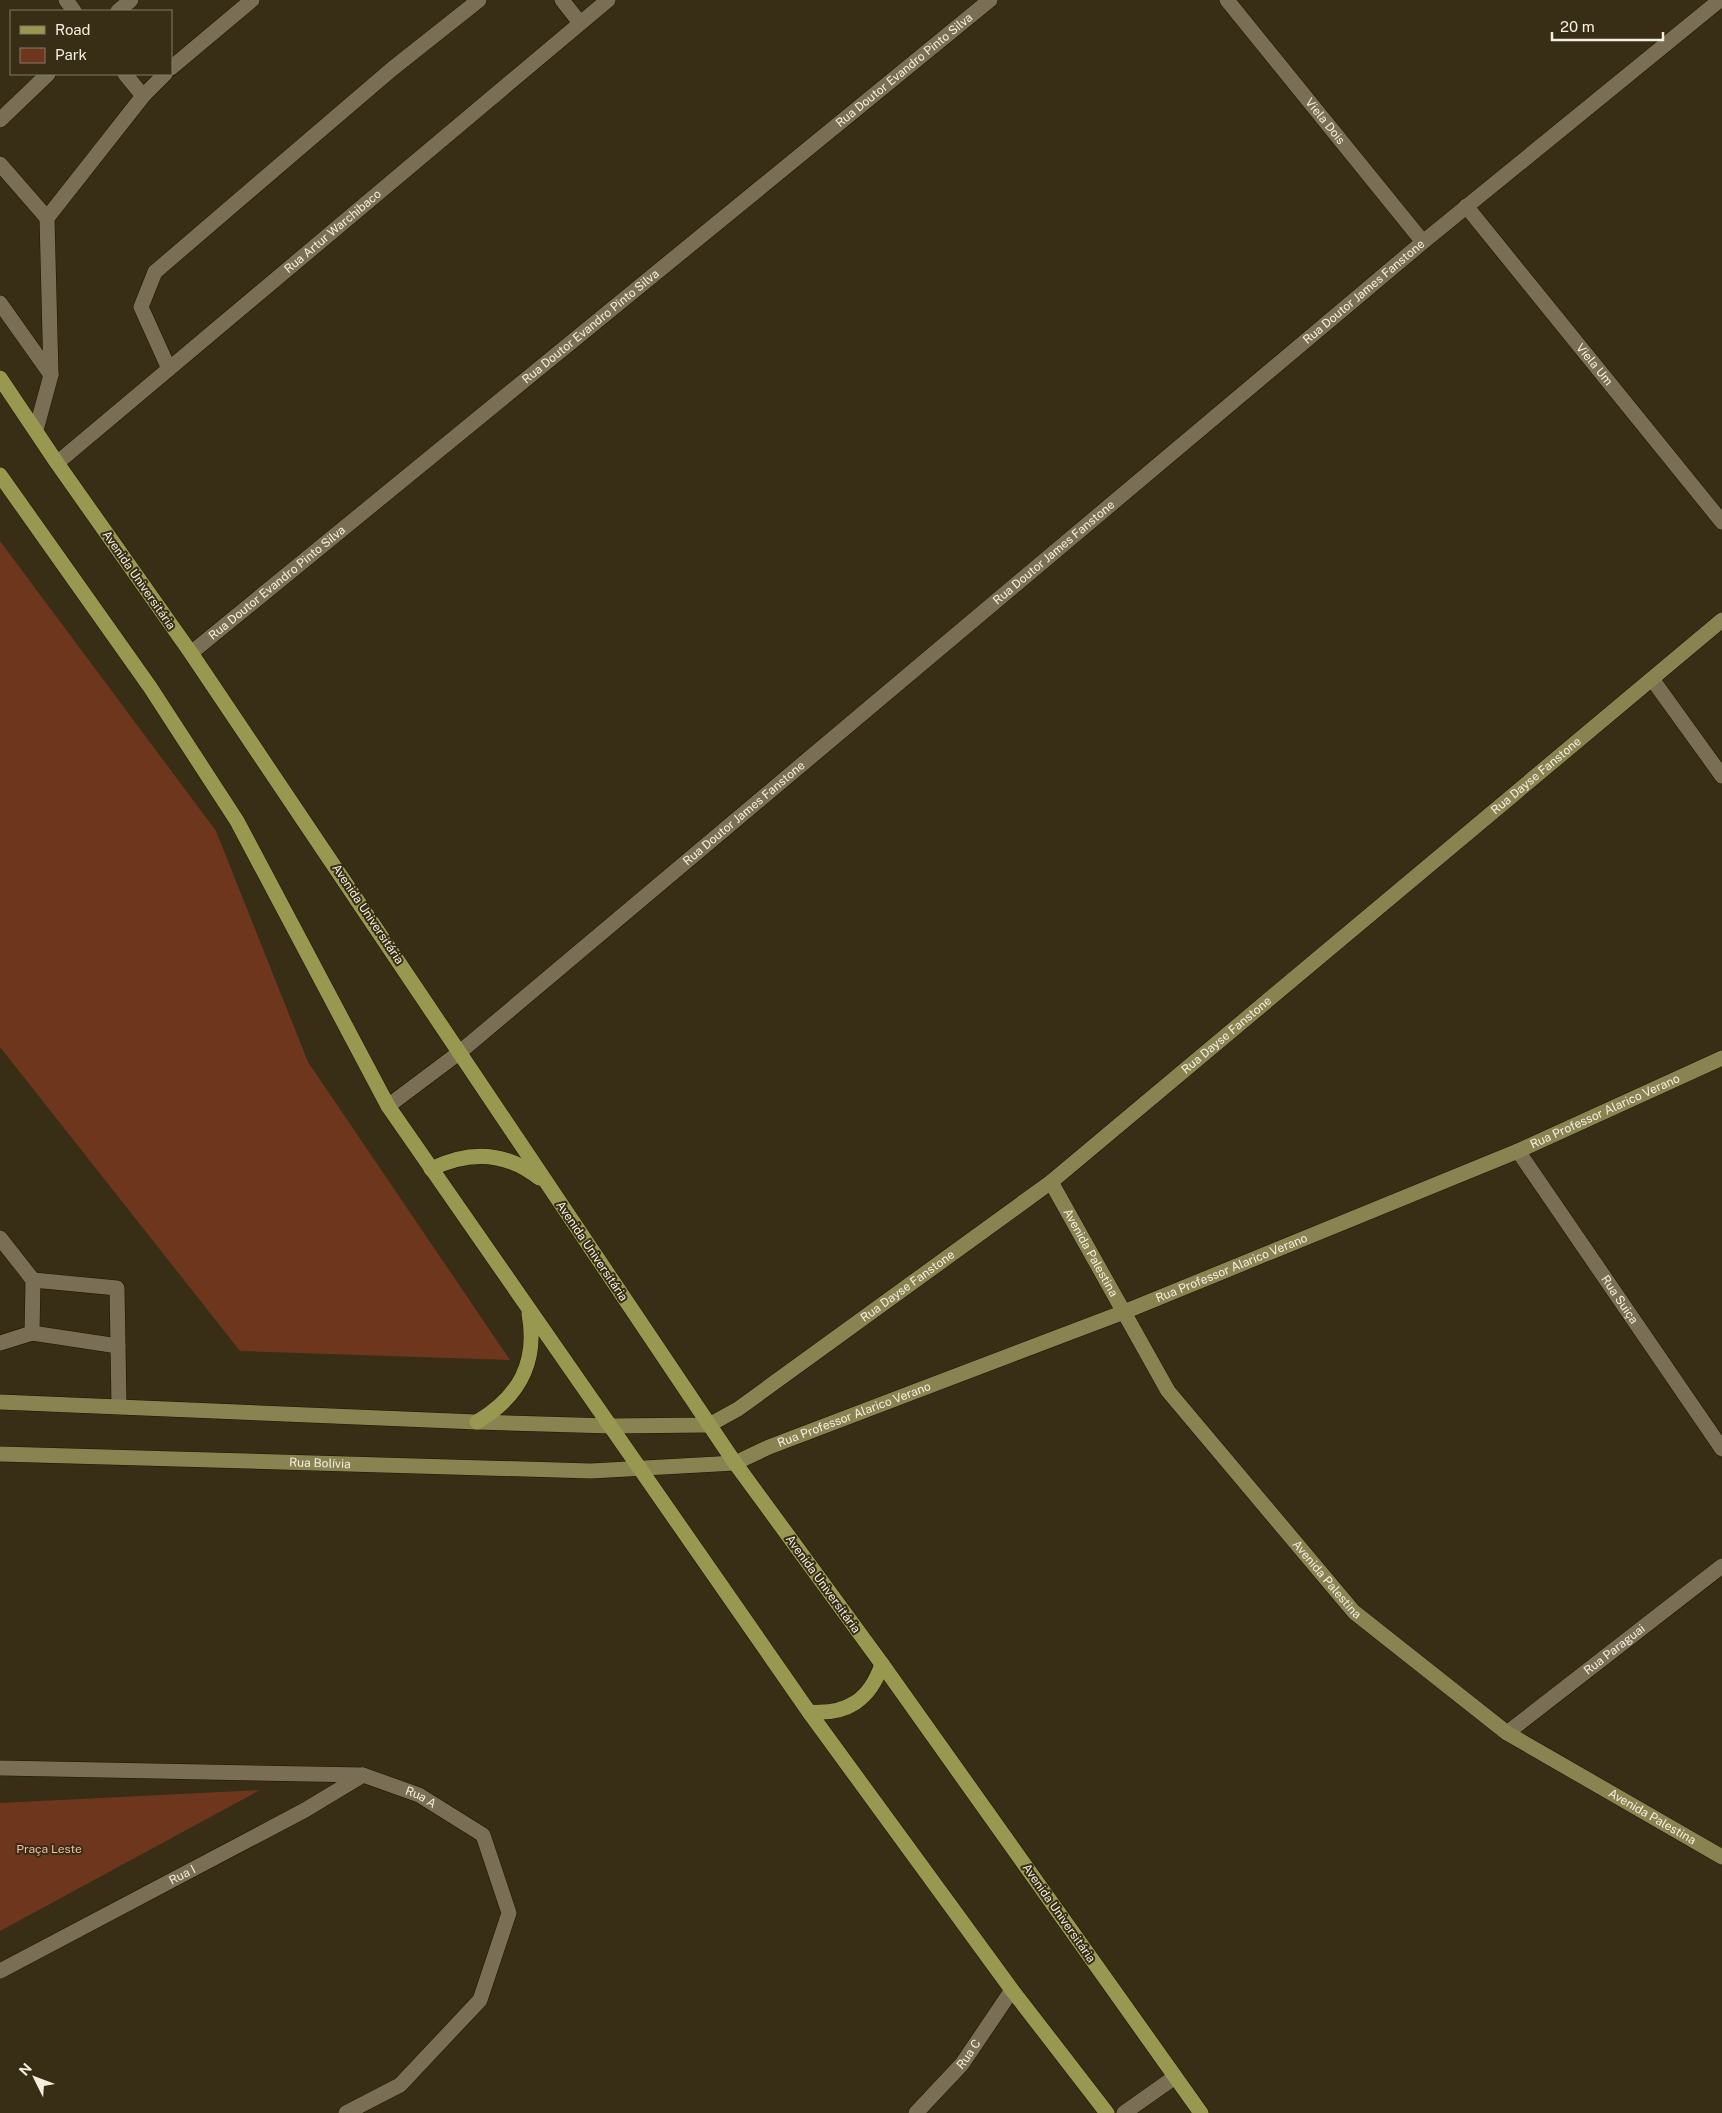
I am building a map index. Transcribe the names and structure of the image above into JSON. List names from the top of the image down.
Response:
{
  "streets": {
    "main road": [
      "Avenida Universitária",
      "Rua Dayse Fanstone",
      "Rua Professor Alarico Verano",
      "Avenida Palestina",
      "Rua Bolívia"
    ],
    "street": [
      "Rua Doutor Evandro Pinto Silva",
      "Viela Dois",
      "Rua Artur Warchibaco",
      "Rua Doutor James Fanstone",
      "Viela Um",
      "Rua Suiça",
      "Rua Paraguai",
      "Rua A",
      "Rua I",
      "Rua C"
    ]
  },
  "crossings": [
    ["Rua Doutor Evandro Pinto Silva", "Avenida Universitária"],
    ["Viela Dois", "Rua Doutor James Fanstone"],
    ["Rua Artur Warchibaco", "Avenida Universitária"],
    ["Rua Doutor James Fanstone", "Viela Um"],
    ["Rua Doutor James Fanstone", "Avenida Universitária"],
    ["Avenida Universitária", "Rua Dayse Fanstone"],
    ["Avenida Universitária", "Rua Professor Alarico Verano"],
    ["Avenida Universitária", "Rua Bolívia"],
    ["Rua Dayse Fanstone", "Avenida Palestina"],
    ["Rua Professor Alarico Verano", "Avenida Palestina"],
    ["Rua Professor Alarico Verano", "Rua Suiça"],
    ["Rua Professor Alarico Verano", "Rua Bolívia"],
    ["Avenida Palestina", "Rua Paraguai"],
    ["Rua A", "Rua I"]
  ],
  "parks": ["Praça Leste"],
  "legend": ["Road", "Park"],
  "scale_bar": "20 m",
  "north": "top left"
}
